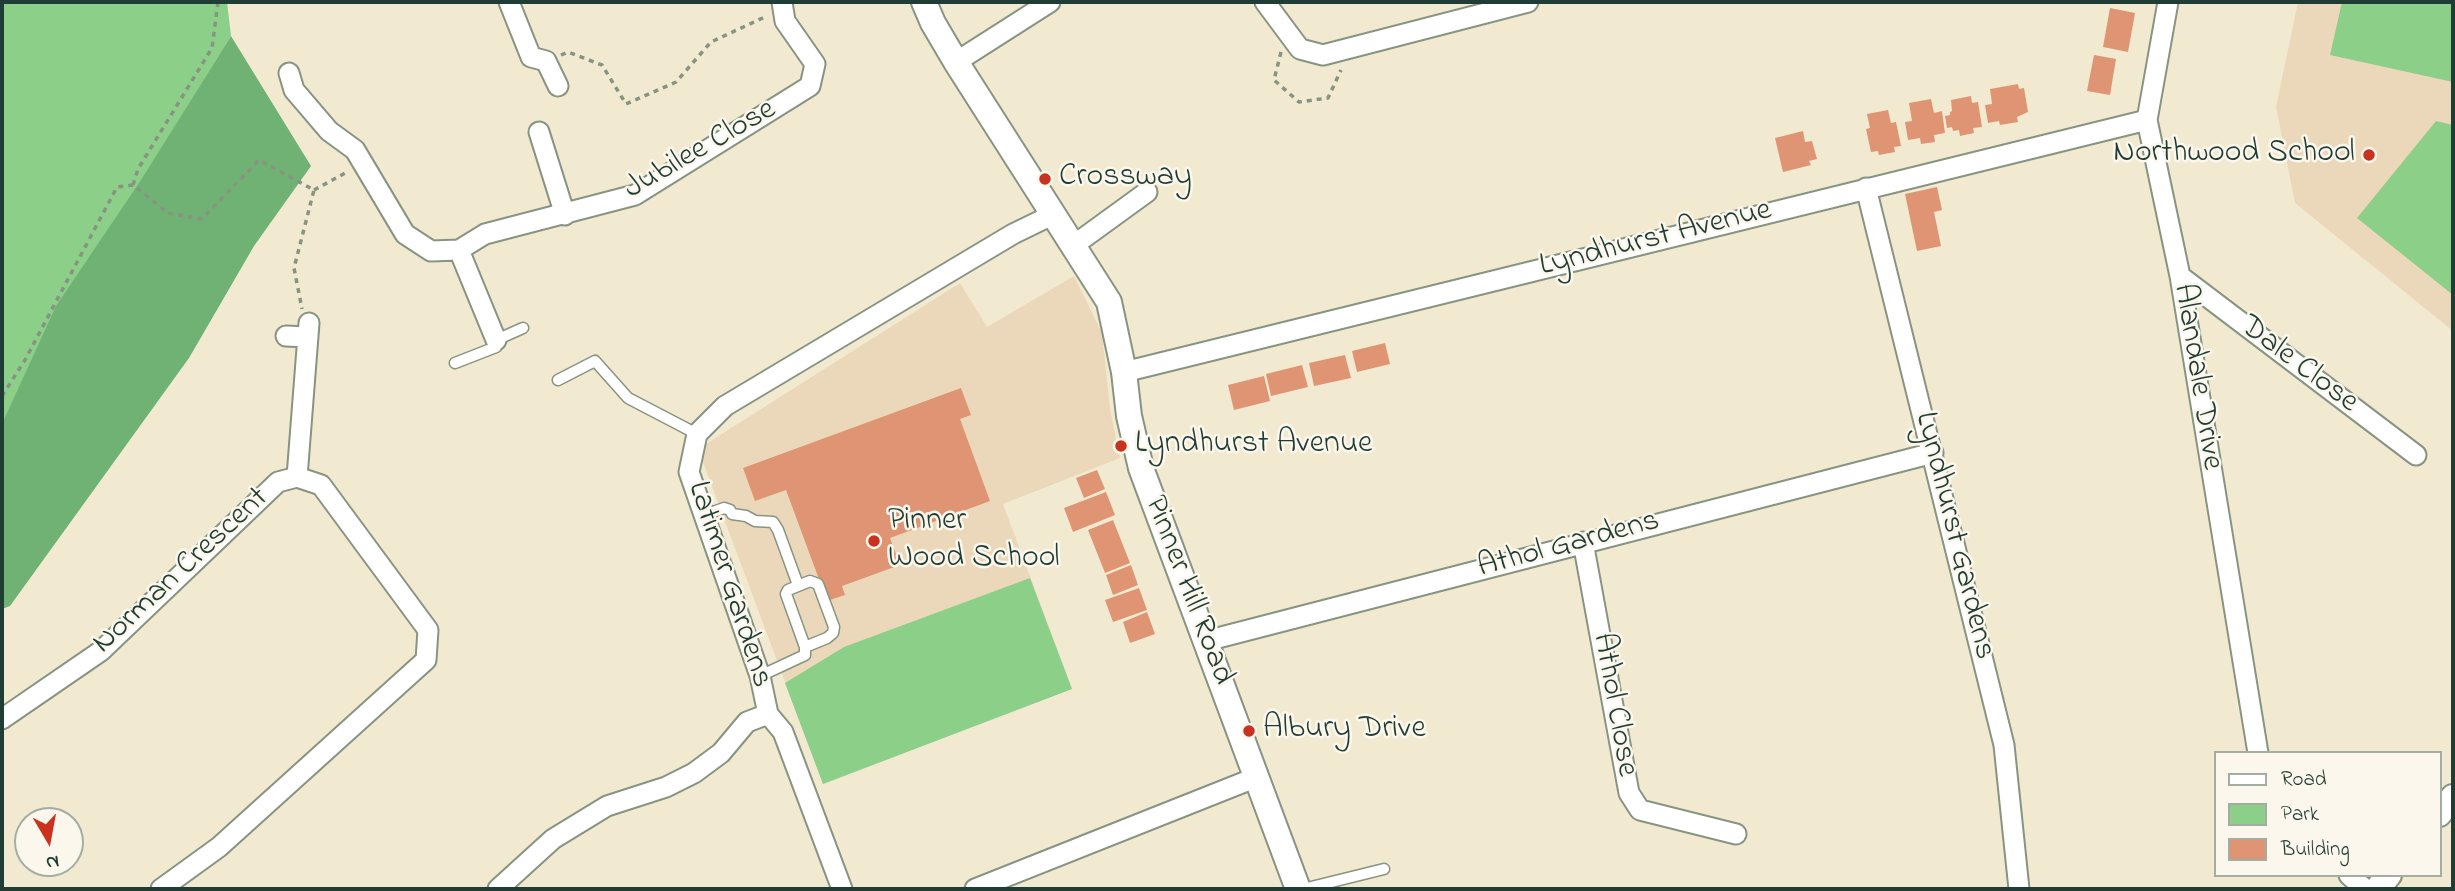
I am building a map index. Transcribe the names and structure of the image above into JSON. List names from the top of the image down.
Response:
{
  "streets": {
    "street": [
      "Jubilee Close",
      "Lyndhurst Avenue",
      "Dale Close",
      "Alandale Drive",
      "Lyndhurst Gardens",
      "Athol Gardens",
      "Norman Crescent",
      "Latimer Gardens",
      "Pinner Hill Road",
      "Athol Close"
    ]
  },
  "crossings": [
    ["Lyndhurst Avenue", "Alandale Drive"],
    ["Lyndhurst Avenue", "Lyndhurst Gardens"],
    ["Lyndhurst Avenue", "Pinner Hill Road"],
    ["Dale Close", "Alandale Drive"],
    ["Lyndhurst Gardens", "Athol Gardens"],
    ["Athol Gardens", "Pinner Hill Road"],
    ["Athol Gardens", "Athol Close"],
    ["Latimer Gardens", "Pinner Hill Road"]
  ],
  "places": [
    "Northwood School",
    "Crossway",
    "Lyndhurst Avenue",
    "Pinner Wood School",
    "Albury Drive"
  ],
  "legend": ["Road", "Park", "Building"],
  "north": "bottom"
}
